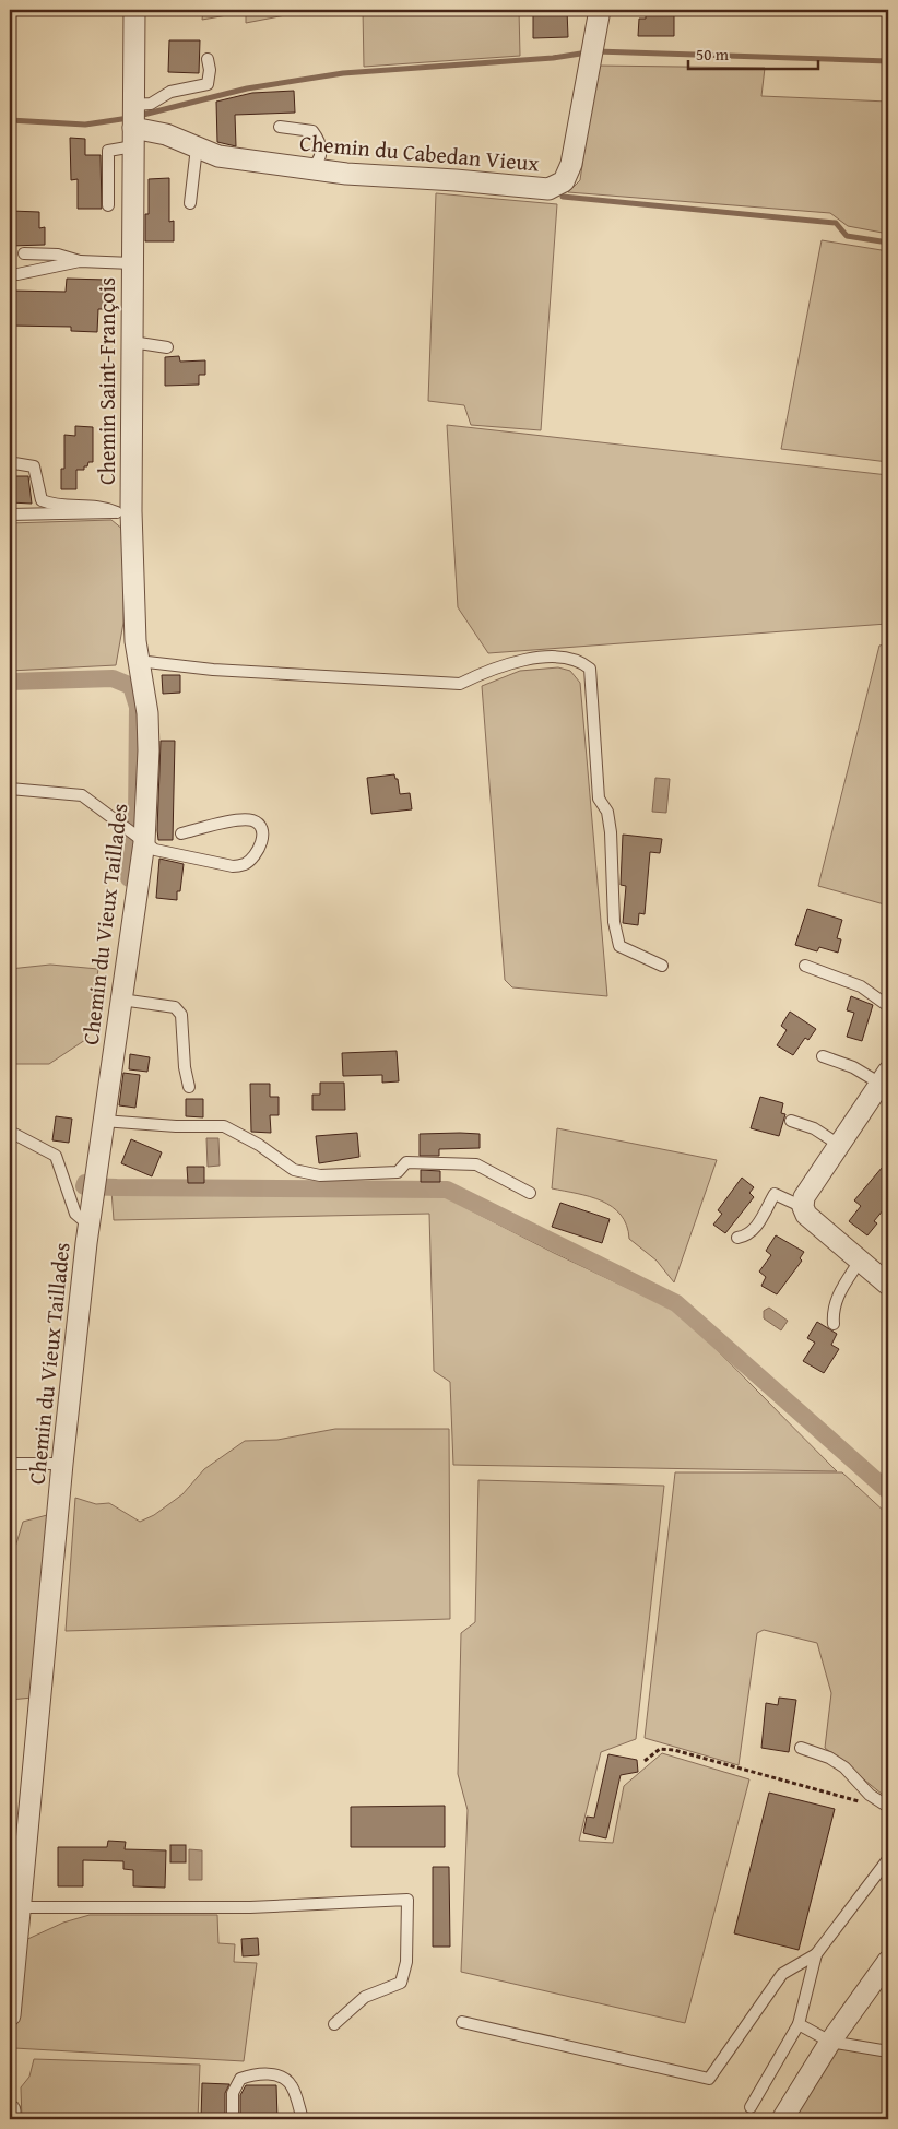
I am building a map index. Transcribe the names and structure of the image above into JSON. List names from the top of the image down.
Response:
{
  "streets": {
    "street": ["Chemin du Cabedan Vieux", "Chemin Saint-François", "Chemin du Vieux Taillades"]
  },
  "crossings": [
    ["Chemin du Cabedan Vieux", "Chemin Saint-François"],
    ["Chemin Saint-François", "Chemin du Vieux Taillades"]
  ],
  "scale_bar": "50 m"
}
